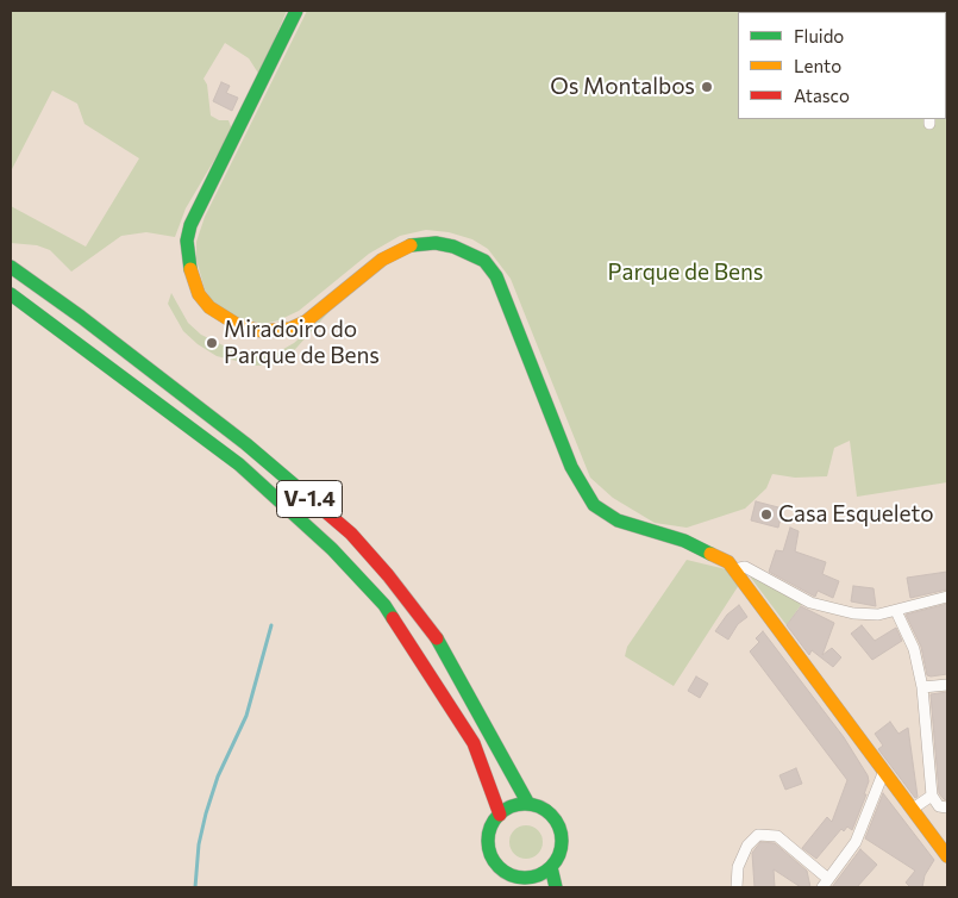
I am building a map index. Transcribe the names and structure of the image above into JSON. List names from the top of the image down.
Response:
{
  "streets": {
    "main road": ["V-1.4"]
  },
  "parks": ["Parque de Bens"],
  "places": ["Os Montalbos", "Miradoiro do Parque de Bens", "Casa Esqueleto"],
  "legend": ["Fluido", "Lento", "Atasco"]
}
